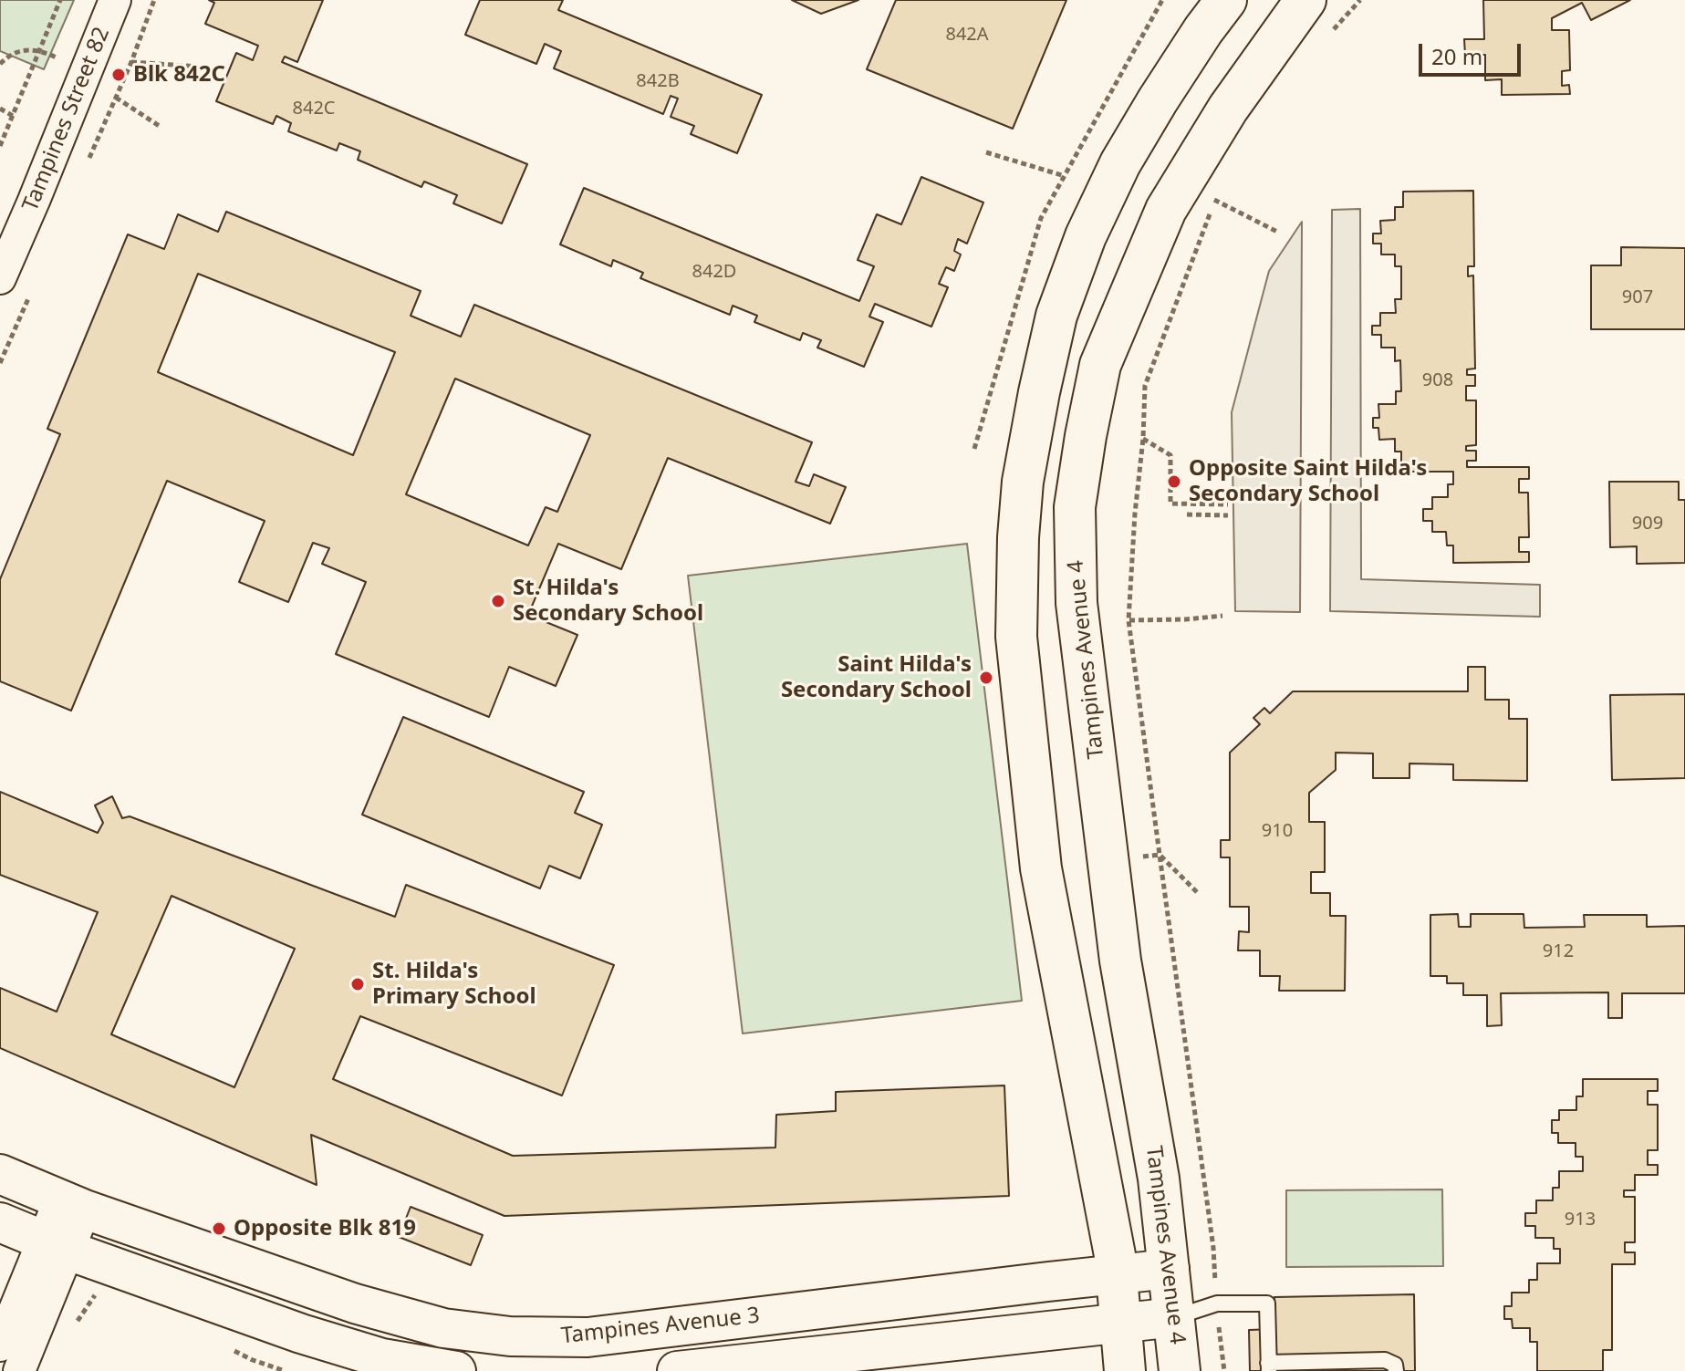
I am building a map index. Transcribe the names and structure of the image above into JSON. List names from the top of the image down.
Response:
{
  "streets": {
    "main road": ["Tampines Avenue 4"],
    "street": ["Tampines Street 82", "Tampines Avenue 3"]
  },
  "crossings": [
    ["Tampines Avenue 4", "Tampines Avenue 3"]
  ],
  "places": [
    "Blk 842C",
    "Opposite Saint Hilda's Secondary School",
    "St. Hilda's Secondary School",
    "Saint Hilda's Secondary School",
    "St. Hilda's Primary School",
    "Opposite Blk 819"
  ],
  "house_numbers": [
    "842A",
    "842B",
    "842C",
    "842D",
    "907",
    "908",
    "909",
    "910",
    "912",
    "913"
  ],
  "scale_bar": "20 m"
}
